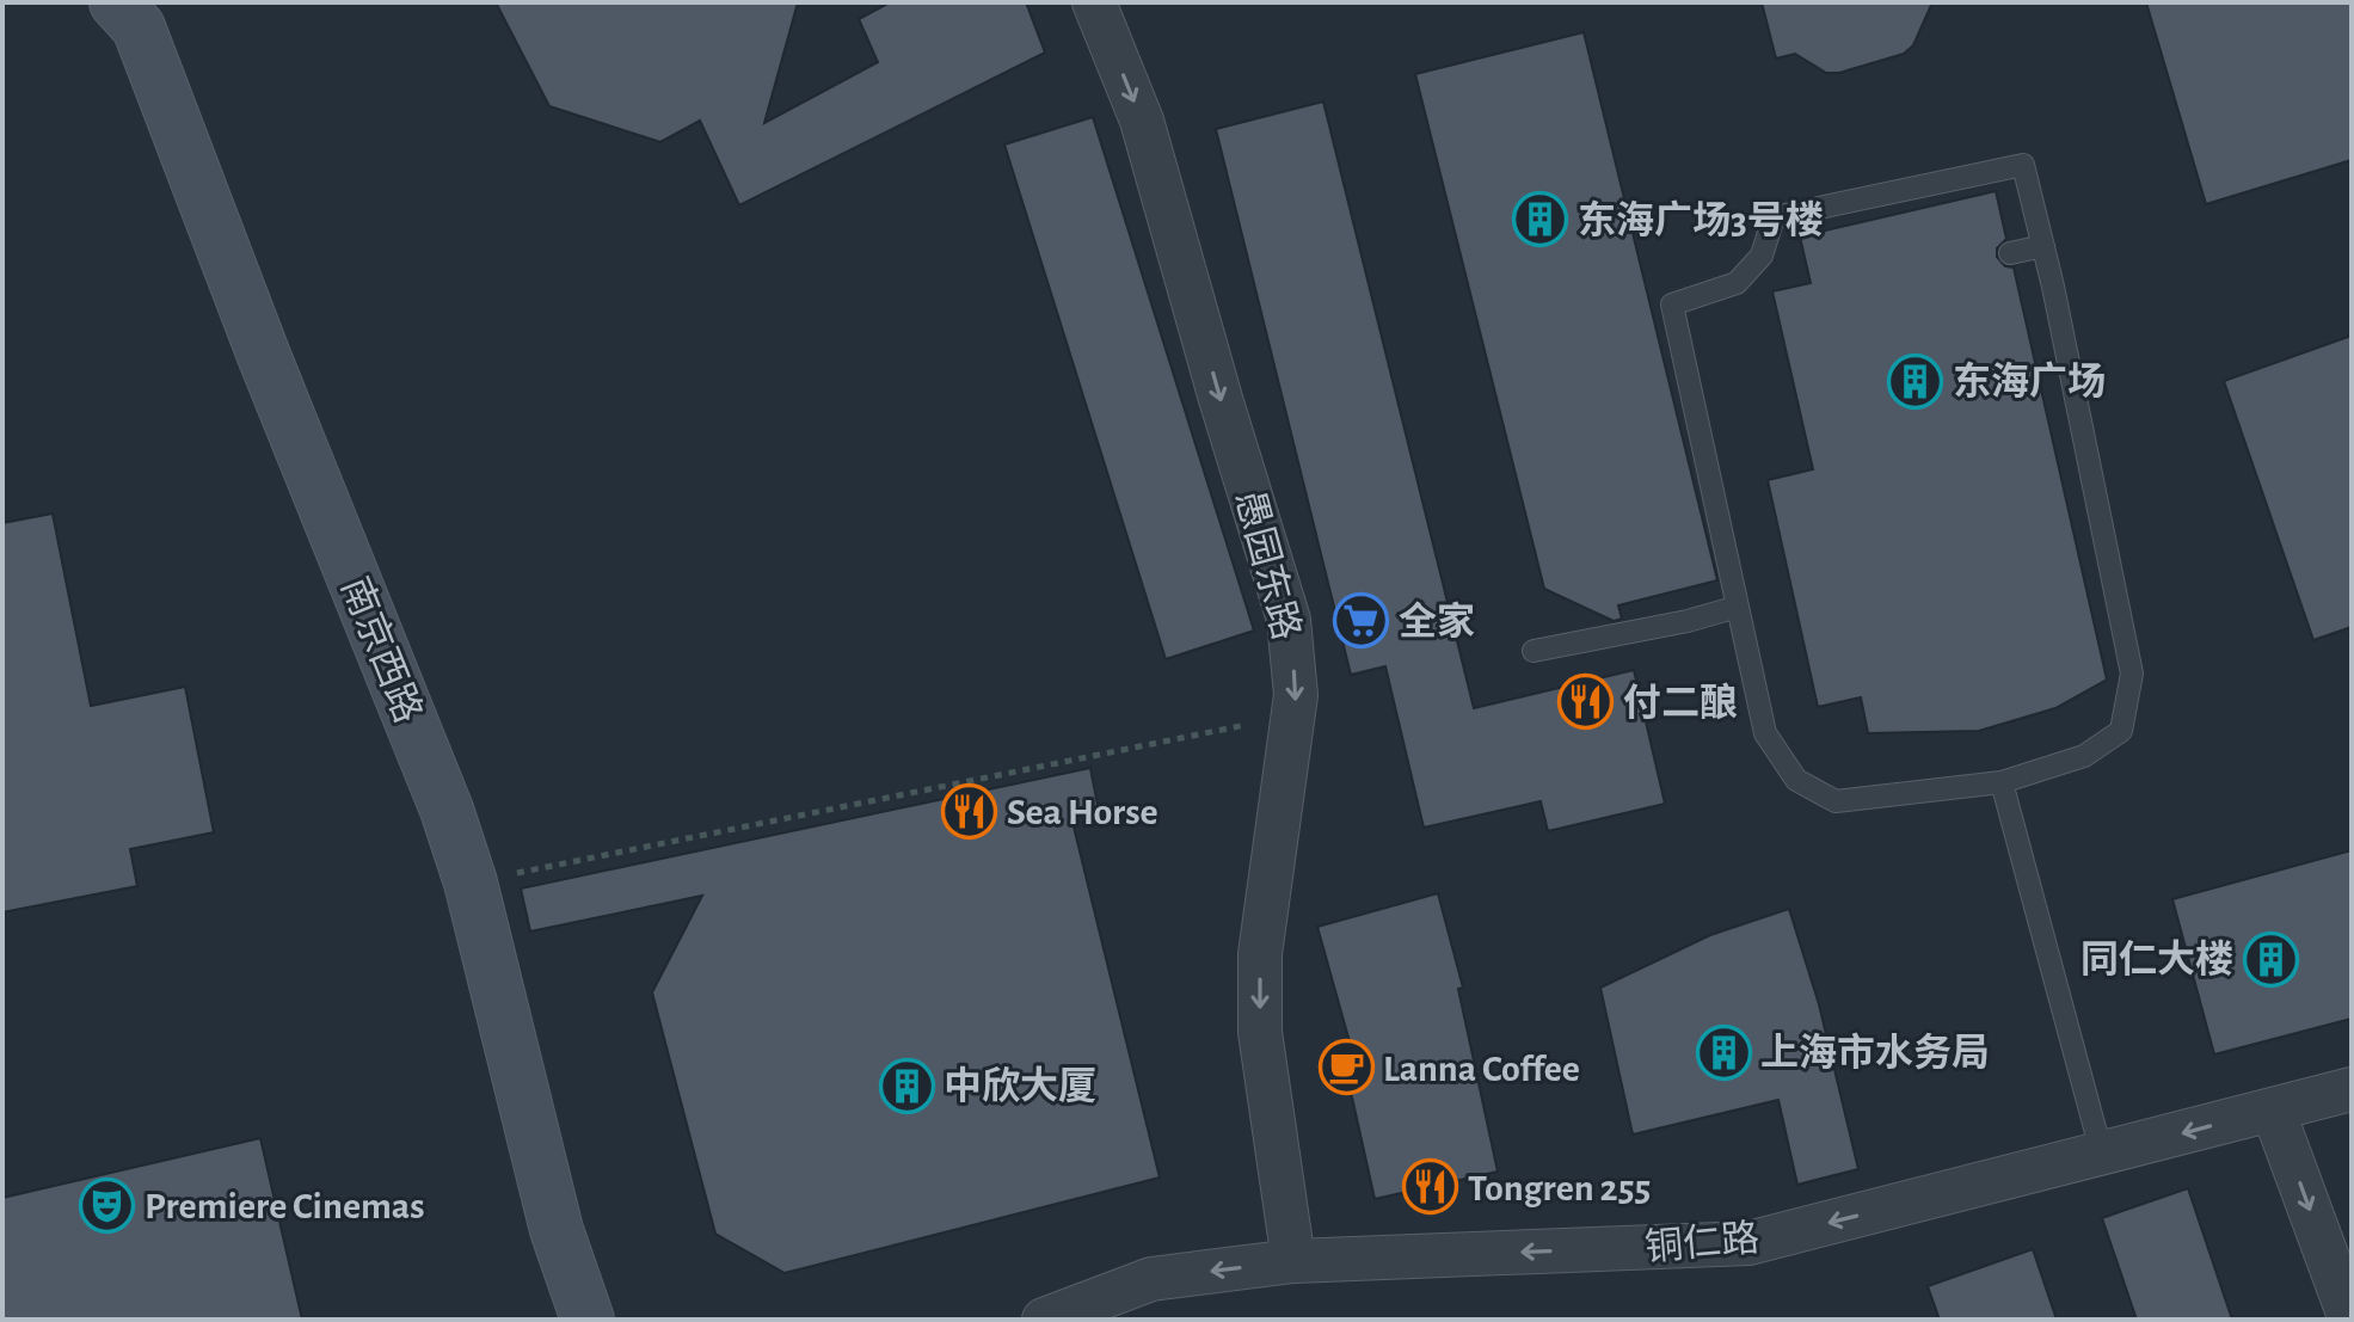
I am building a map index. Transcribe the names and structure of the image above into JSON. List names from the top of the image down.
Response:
{
  "streets": {
    "main road": ["南京西路"],
    "street": ["愚园东路", "铜仁路"]
  },
  "crossings": [
    ["愚园东路", "铜仁路"]
  ],
  "one_way": ["愚园东路", "铜仁路"],
  "places": {
    "building": [
      "东海广场3号楼",
      "东海广场",
      "同仁大楼",
      "上海市水务局",
      "中欣大厦"
    ],
    "supermarket": ["全家"],
    "restaurant": ["付二酿", "Sea Horse", "Tongren 255"],
    "cafe": ["Lanna Coffee"],
    "theatre": ["Premiere Cinemas"]
  }
}
